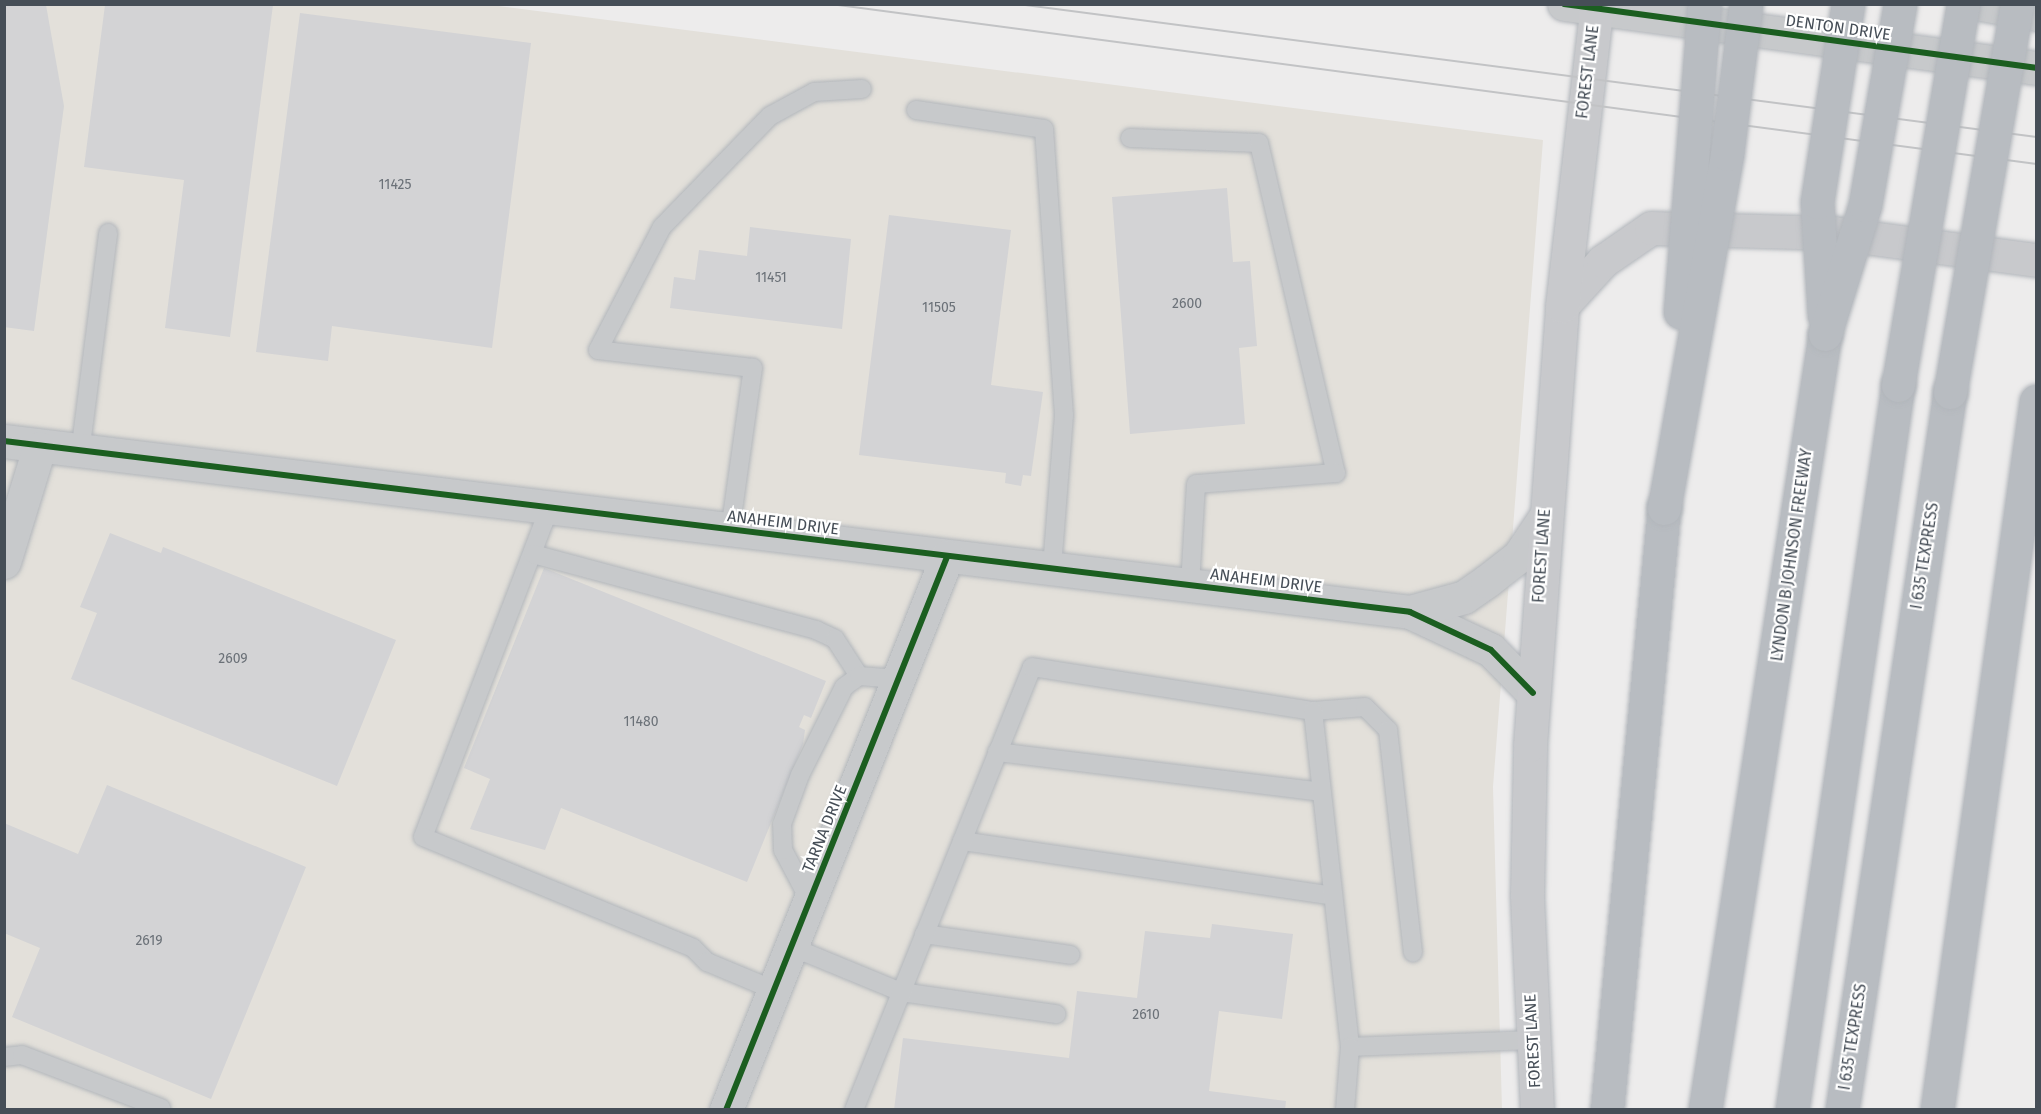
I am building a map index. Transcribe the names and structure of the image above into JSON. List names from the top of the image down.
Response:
{
  "streets": {
    "highway": ["LYNDON B JOHNSON FREEWAY", "I 635 TEXPRESS"],
    "main road": ["FOREST LANE"],
    "street": ["DENTON DRIVE", "ANAHEIM DRIVE", "TARNA DRIVE"]
  },
  "crossings": [
    ["DENTON DRIVE", "FOREST LANE"],
    ["FOREST LANE", "ANAHEIM DRIVE"],
    ["ANAHEIM DRIVE", "TARNA DRIVE"]
  ],
  "house_numbers": [
    "11425",
    "11451",
    "2600",
    "11505",
    "2609",
    "11480",
    "2619",
    "2610"
  ]
}
